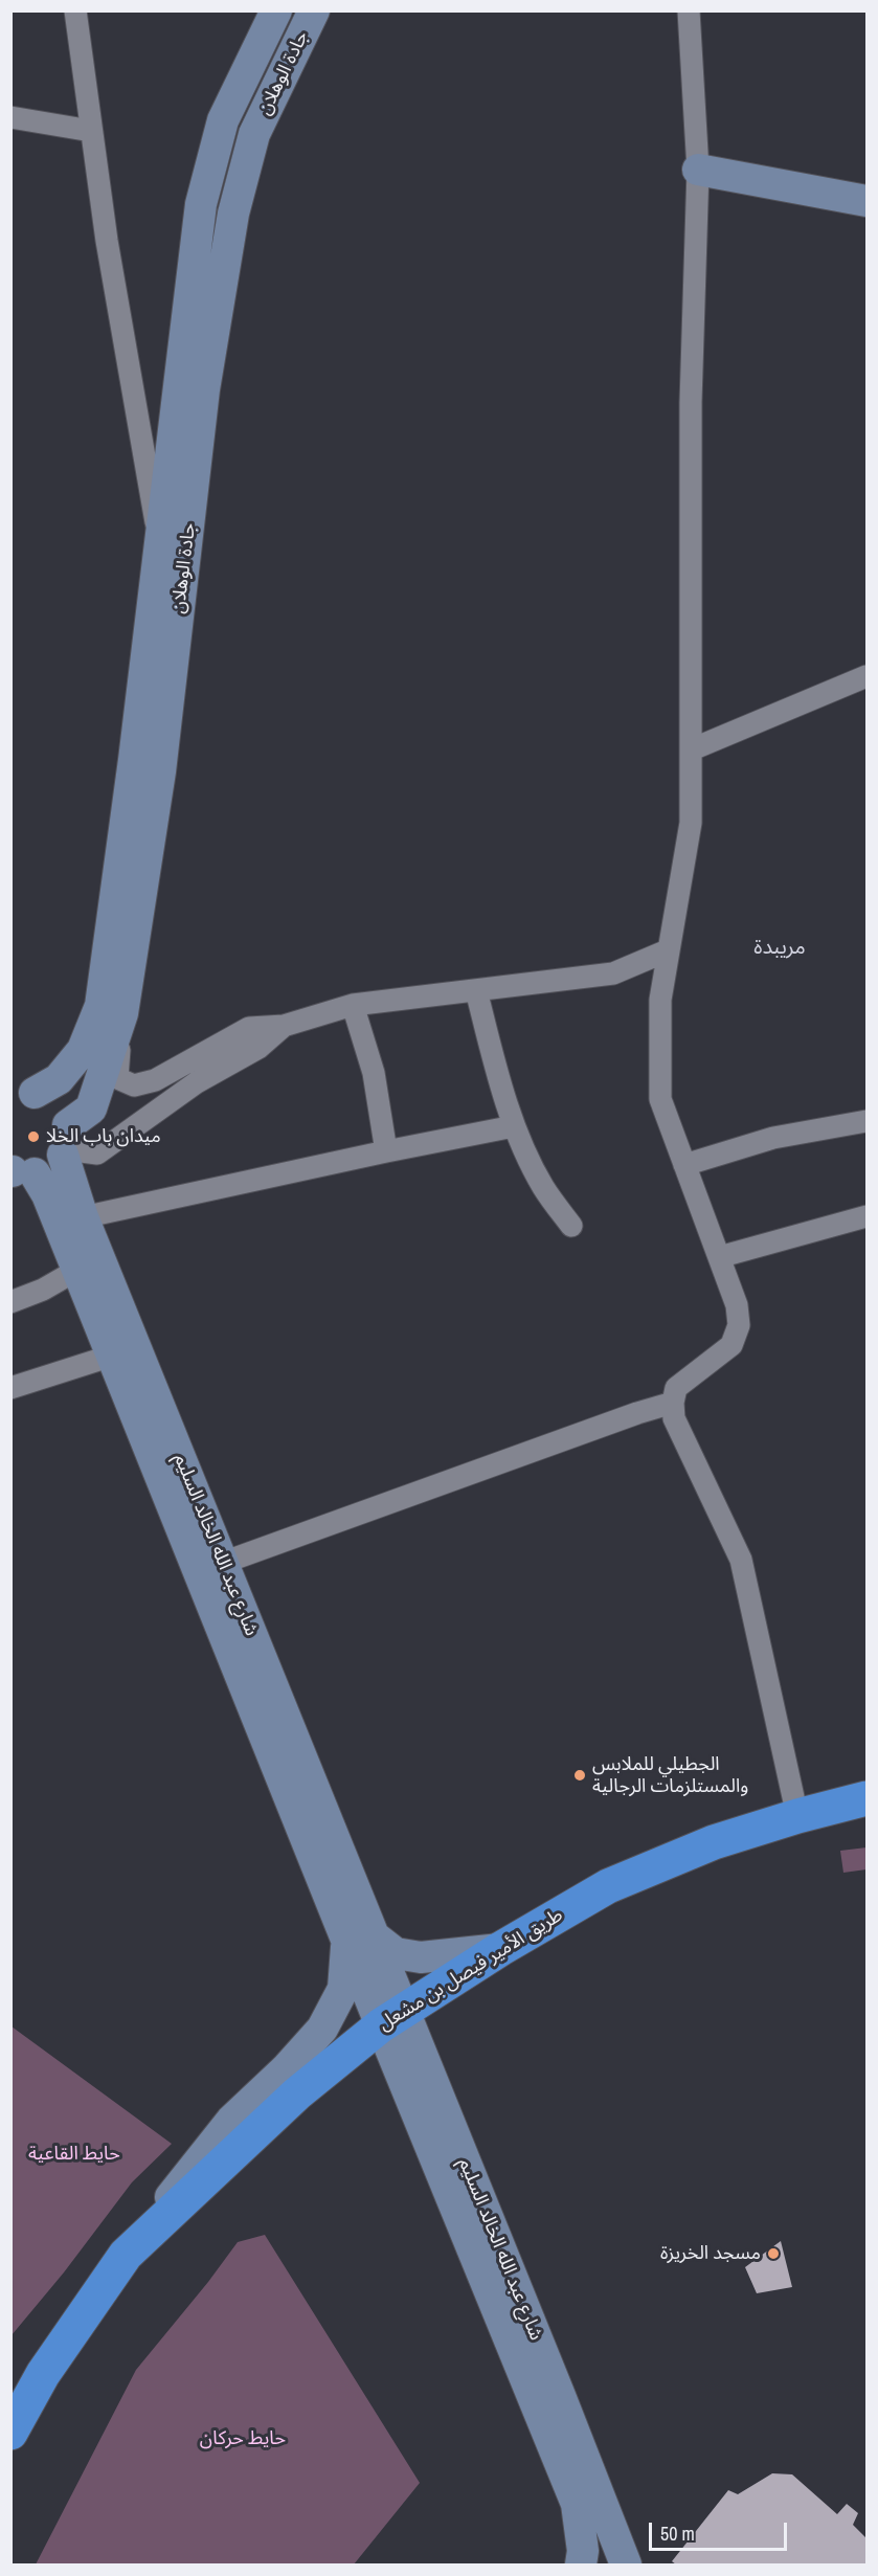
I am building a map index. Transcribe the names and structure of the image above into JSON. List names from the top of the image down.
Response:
{
  "streets": {
    "highway": ["طريق الأمير فيصل بن مشعل"],
    "street": ["جادة الوهلان", "شارع عبد الله الخالد السليم"]
  },
  "crossings": [
    ["جادة الوهلان", "شارع عبد الله الخالد السليم"],
    ["شارع عبد الله الخالد السليم", "طريق الأمير فيصل بن مشعل"]
  ],
  "districts": ["مريبدة"],
  "parks": ["حايط القاعية", "حايط حركان"],
  "places": ["ميدان باب الخلا", "الجطيلي للملابس والمستلزمات الرجالية", "مسجد الخريزة"],
  "scale_bar": "50 m"
}
